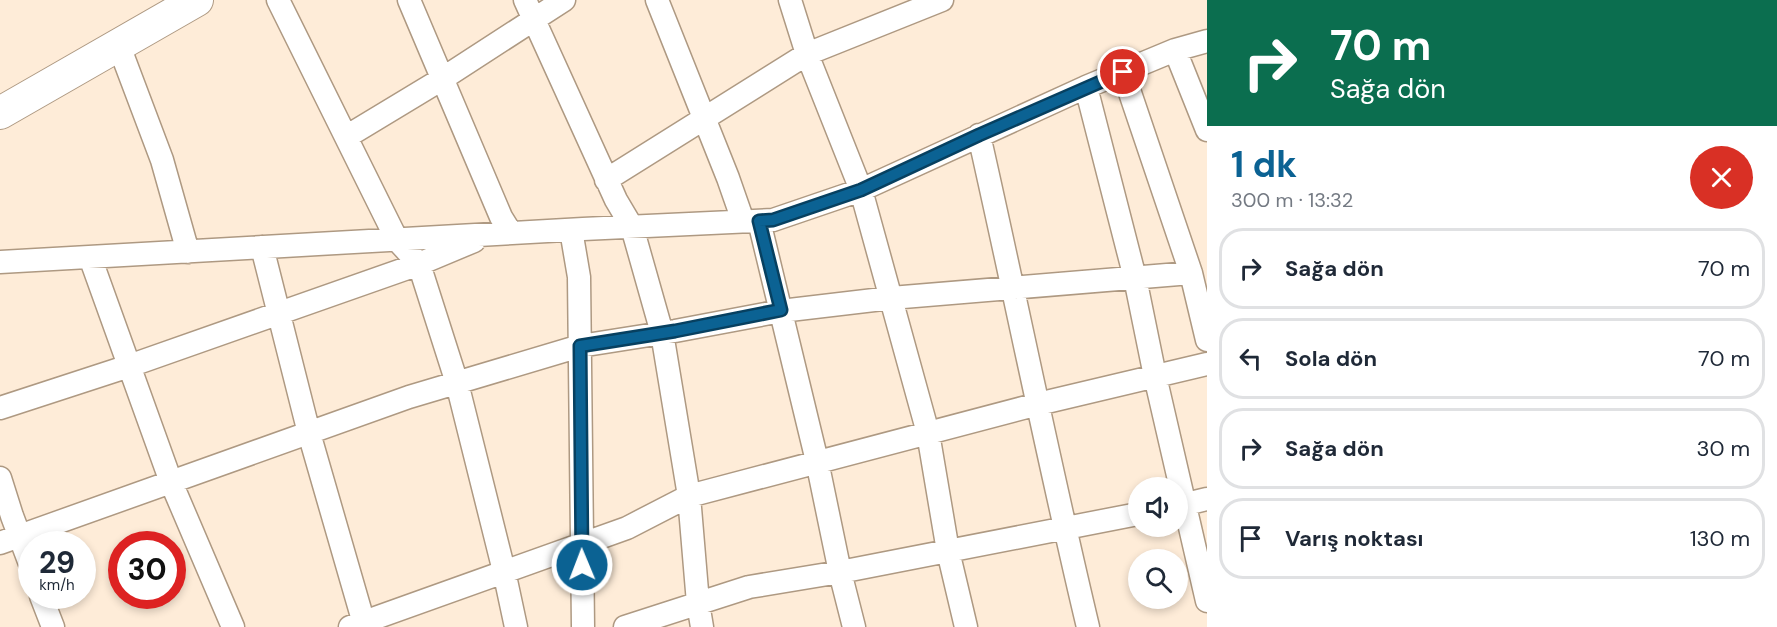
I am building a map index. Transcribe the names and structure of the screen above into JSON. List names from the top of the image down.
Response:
{
  "page": {
    "turn": ["70 m", "Sağa dön"],
    "heading": ["1 dk", "300 m · 13:32"],
    "list": [
      {
        "name": "Sağa dön",
        "value": "70 m"
      },
      {
        "name": "Sola dön",
        "value": "70 m"
      },
      {
        "name": "Sağa dön",
        "value": "30 m"
      },
      {
        "name": "Varış noktası",
        "value": "130 m"
      }
    ],
    "speed": "29 km/h",
    "limit": "30"
  }
}
